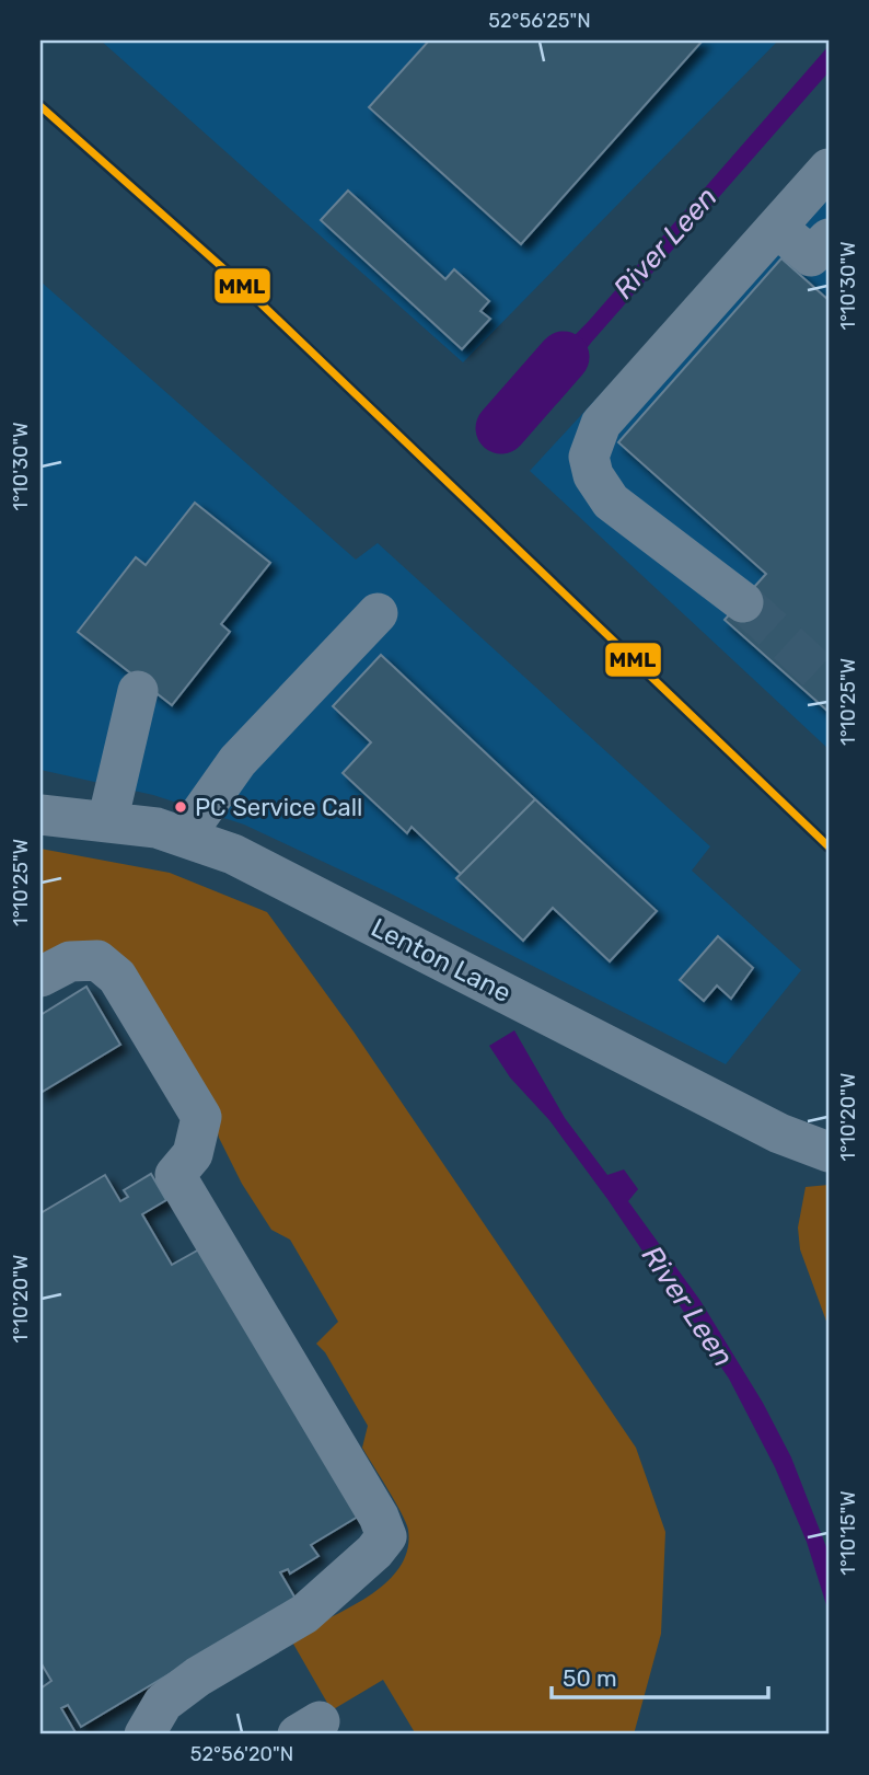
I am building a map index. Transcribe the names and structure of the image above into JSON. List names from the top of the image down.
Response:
{
  "streets": {
    "street": ["Lenton Lane"]
  },
  "water": ["River Leen"],
  "places": ["PC Service Call"],
  "lines": ["transit line MML"],
  "scale_bar": "50 m",
  "coordinates": [
    "52°56'25\"N",
    "1°10'30\"W",
    "1°10'25\"W",
    "1°10'20\"W",
    "1°10'15\"W",
    "52°56'20\"N"
  ]
}
